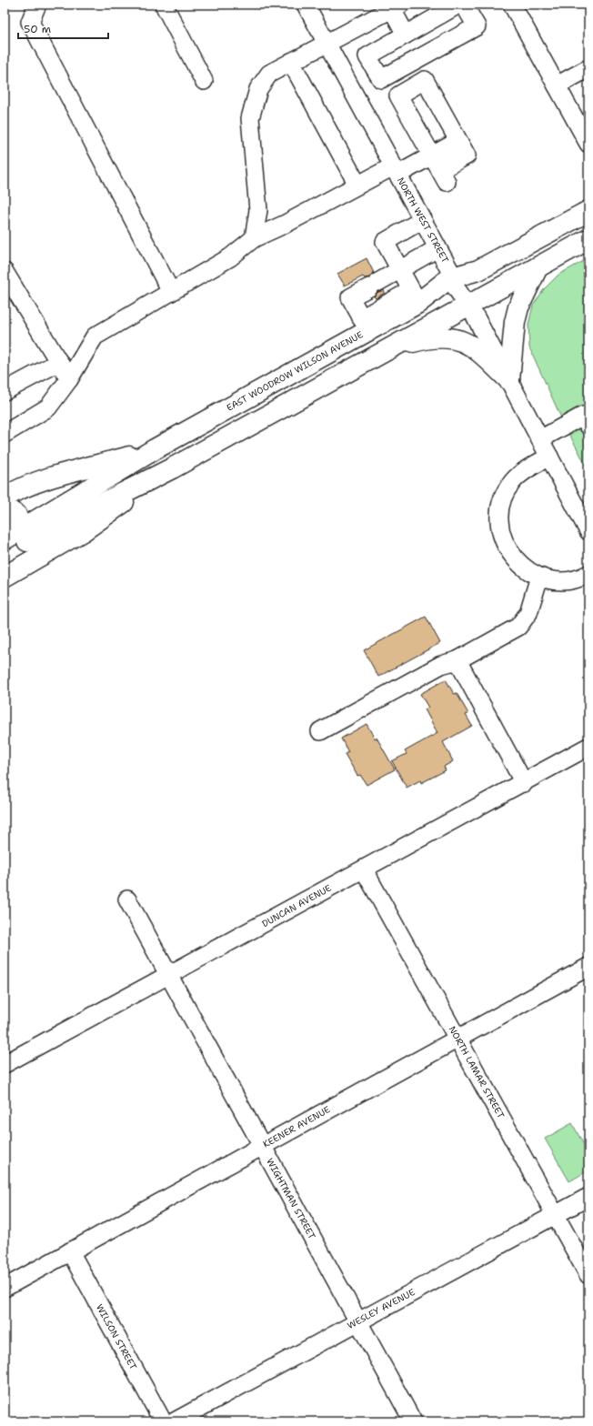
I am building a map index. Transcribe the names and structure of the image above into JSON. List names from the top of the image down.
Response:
{
  "streets": {
    "main road": ["EAST WOODROW WILSON AVENUE"],
    "street": [
      "NORTH WEST STREET",
      "DUNCAN AVENUE",
      "NORTH LAMAR STREET",
      "KEENER AVENUE",
      "WIGHTMAN STREET",
      "WESLEY AVENUE",
      "WILSON STREET"
    ]
  },
  "crossings": [
    ["NORTH WEST STREET", "EAST WOODROW WILSON AVENUE"],
    ["DUNCAN AVENUE", "NORTH LAMAR STREET"],
    ["DUNCAN AVENUE", "WIGHTMAN STREET"],
    ["NORTH LAMAR STREET", "KEENER AVENUE"],
    ["NORTH LAMAR STREET", "WESLEY AVENUE"],
    ["KEENER AVENUE", "WIGHTMAN STREET"],
    ["KEENER AVENUE", "WILSON STREET"],
    ["WIGHTMAN STREET", "WESLEY AVENUE"]
  ],
  "scale_bar": "50 m"
}
